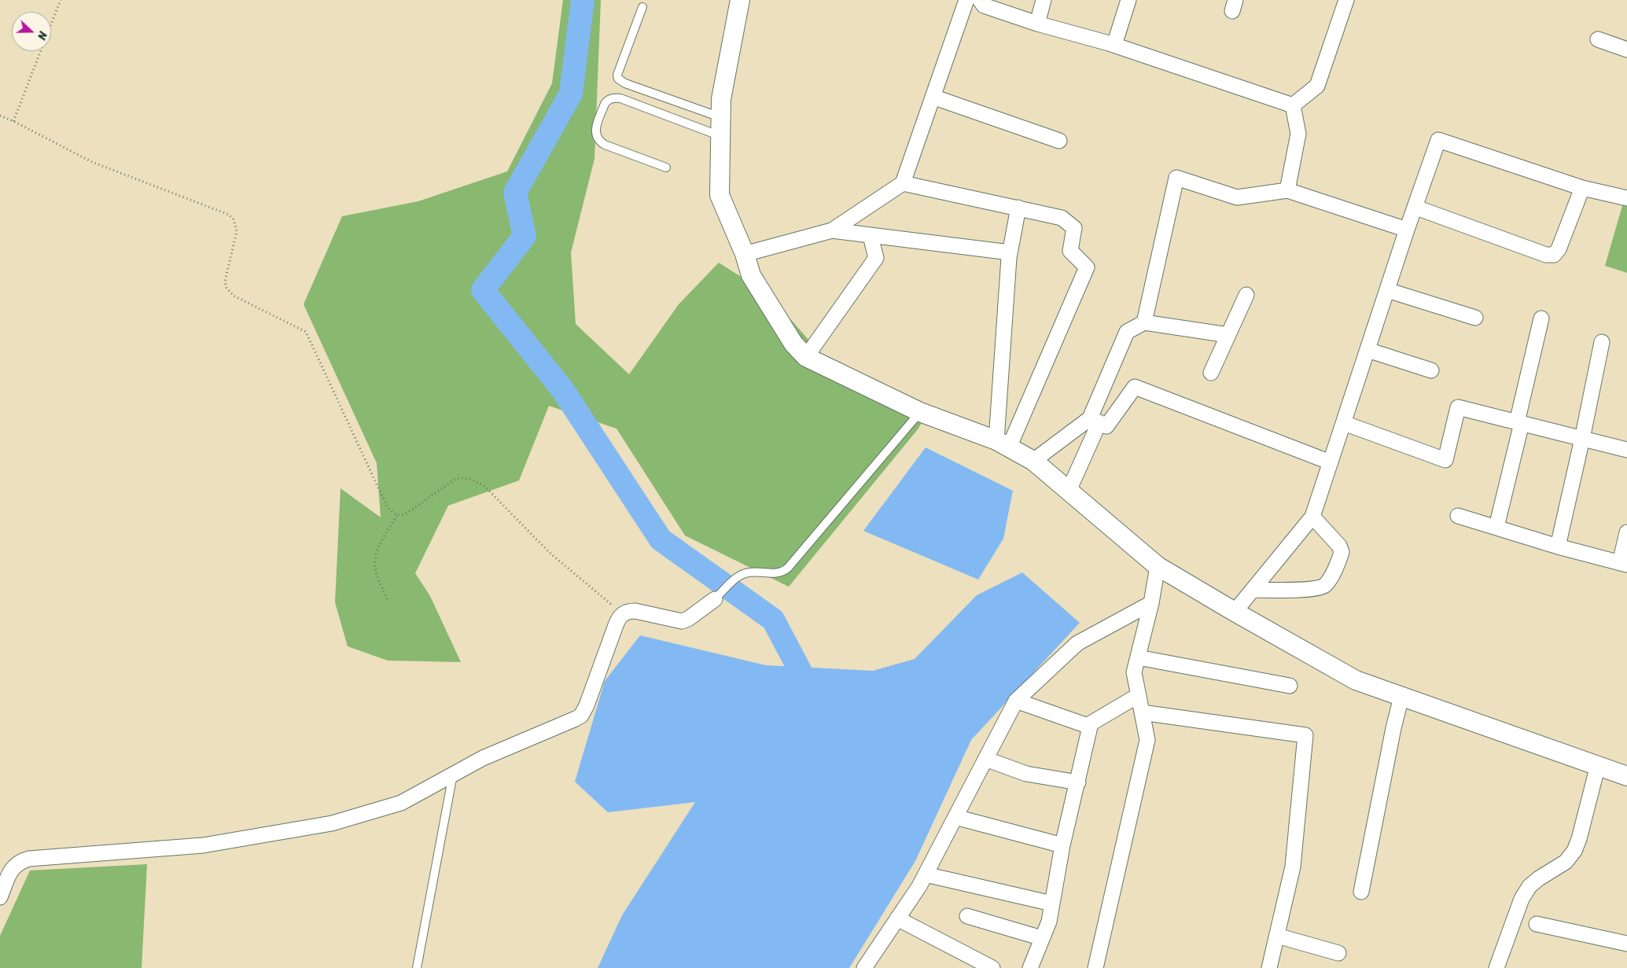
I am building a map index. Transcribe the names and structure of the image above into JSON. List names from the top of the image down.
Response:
{
  "north": "right"
}
